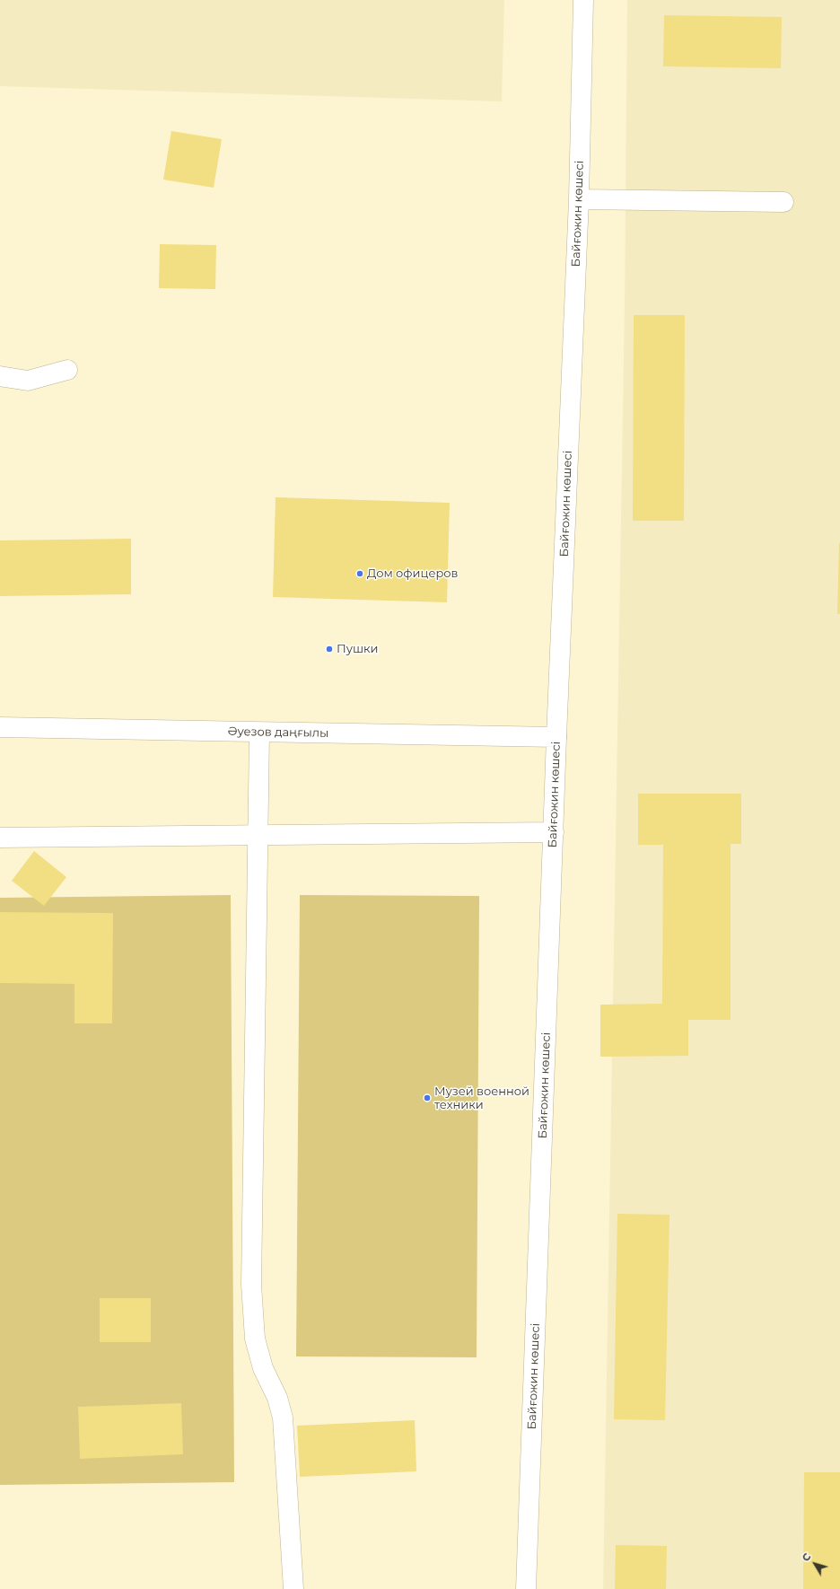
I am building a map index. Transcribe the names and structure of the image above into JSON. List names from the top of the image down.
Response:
{
  "streets": {
    "main road": ["Байғожин көшесі", "Әуезов даңғылы"]
  },
  "crossings": [
    ["Байғожин көшесі", "Әуезов даңғылы"]
  ],
  "places": ["Дом офицеров", "Пушки", "Музей военной техники"],
  "north": "top left"
}
